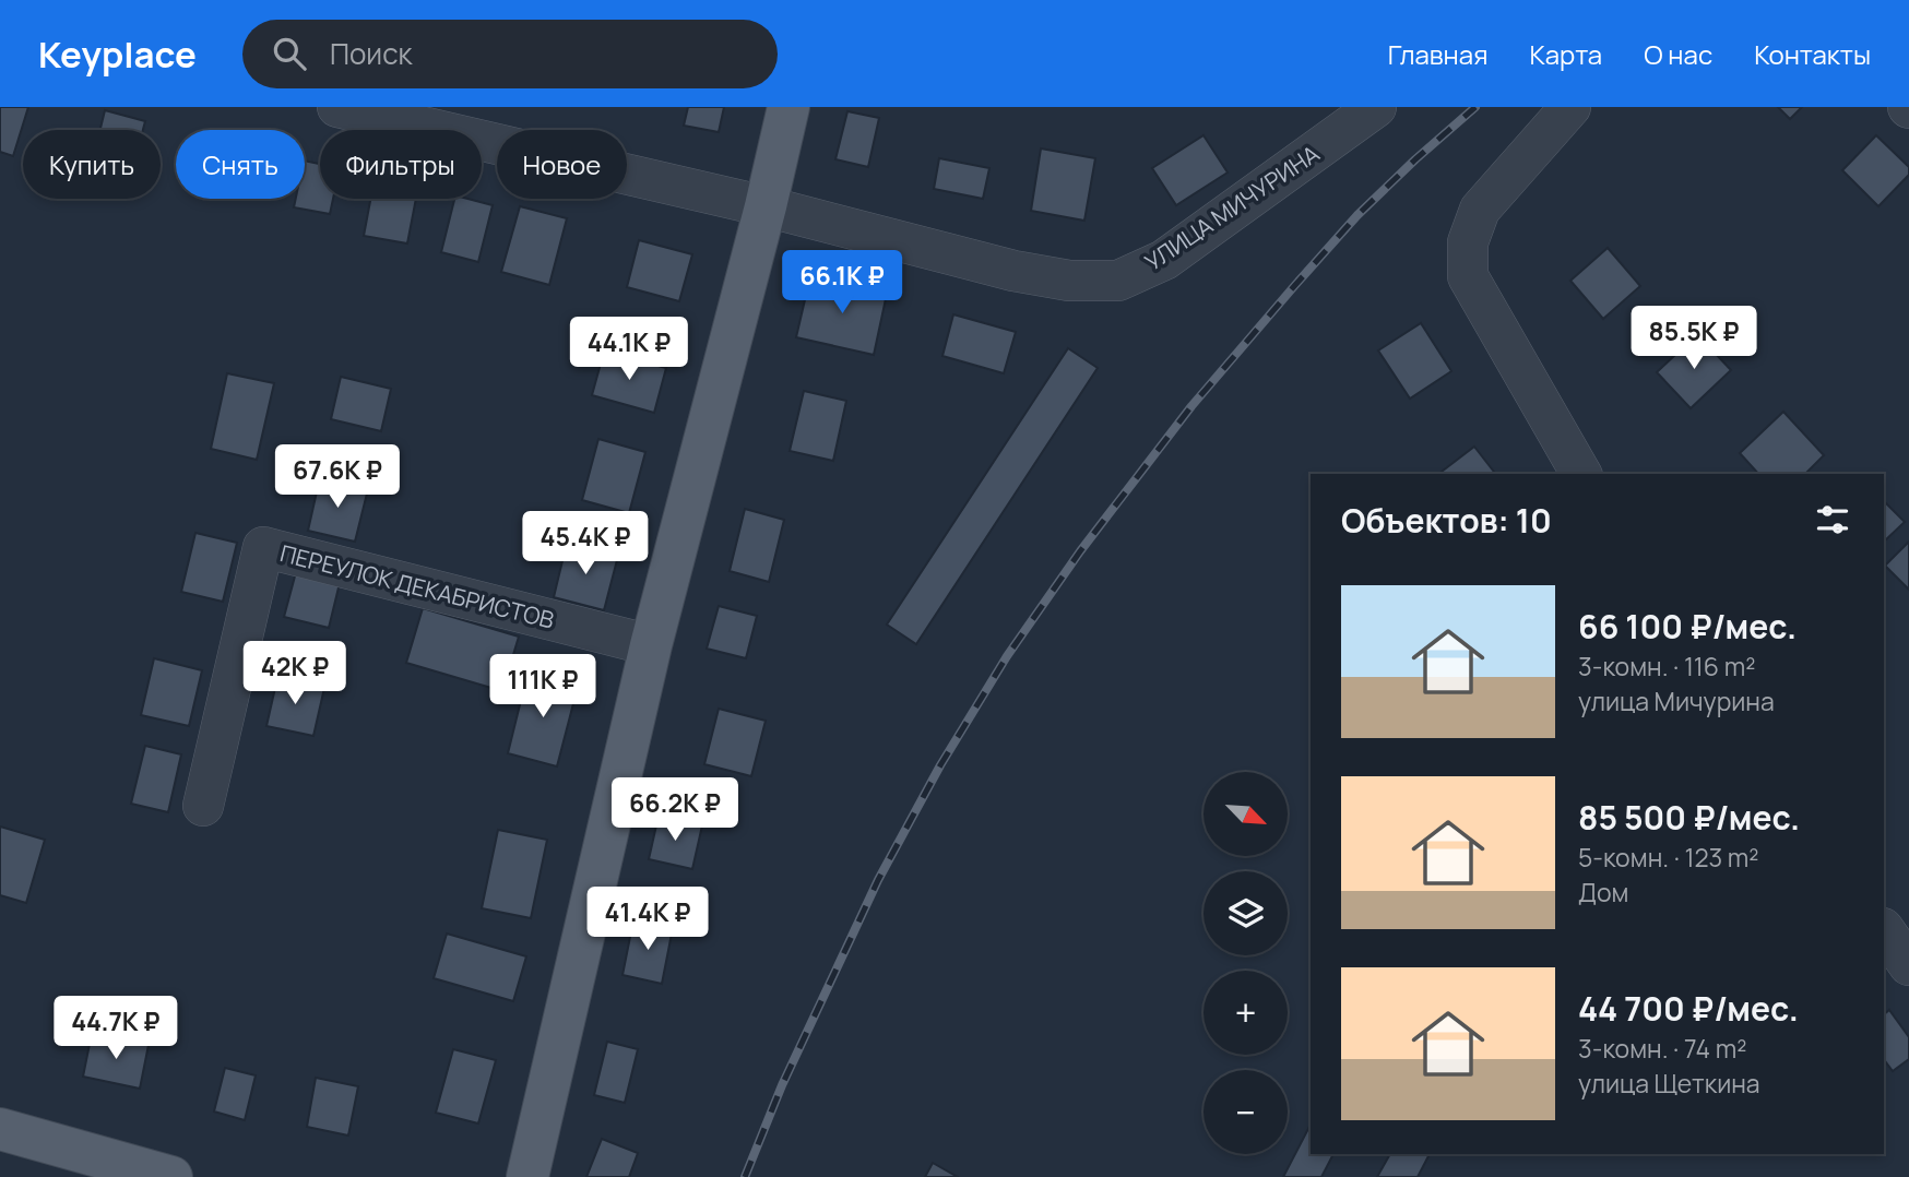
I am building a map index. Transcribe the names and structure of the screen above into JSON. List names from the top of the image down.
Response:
{
  "streets": {
    "street": ["УЛИЦА МИЧУРИНА", "ПЕРЕУЛОК ДЕКАБРИСТОВ"]
  },
  "north": "bottom right",
  "page": {
    "header": "Keyplace",
    "search": "Поиск",
    "nav": [
      "Главная",
      "Карта",
      "О нас",
      "Контакты"
    ],
    "chip": [
      "Купить",
      "Снять",
      "Фильтры",
      "Новое"
    ],
    "price": [
      "66.1K ₽",
      "85.5K ₽",
      "44.1K ₽",
      "67.6K ₽",
      "45.4K ₽",
      "42K ₽",
      "111K ₽",
      "66.2K ₽",
      "41.4K ₽",
      "44.7K ₽"
    ],
    "heading": "Объектов: 10",
    "list": [
      {
        "name": "66 100 ₽/мес.",
        "note": "3-комн. · 116 m² · улица Мичурина"
      },
      {
        "name": "85 500 ₽/мес.",
        "note": "5-комн. · 123 m² · Дом"
      },
      {
        "name": "44 700 ₽/мес.",
        "note": "3-комн. · 74 m² · улица Щеткина"
      }
    ],
    "map_buttons": ["+", "−"]
  }
}
